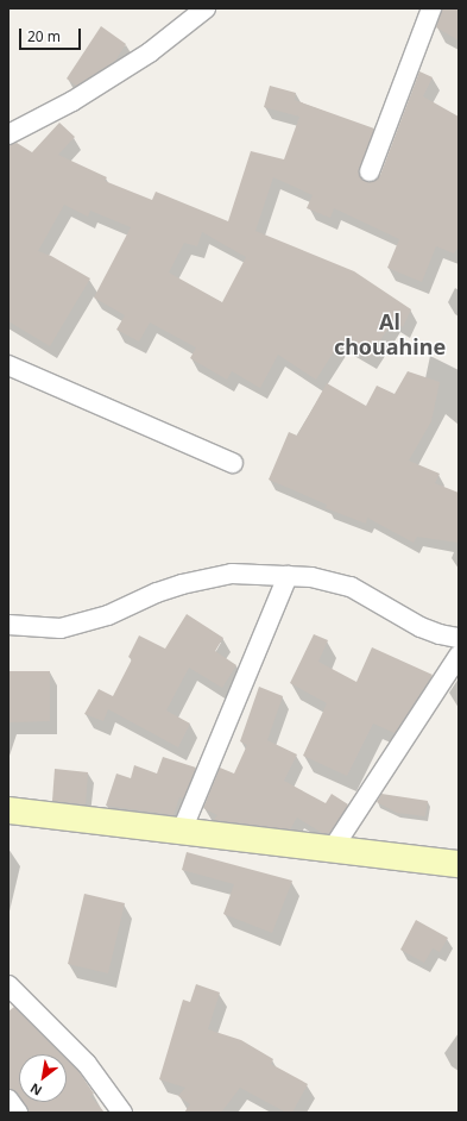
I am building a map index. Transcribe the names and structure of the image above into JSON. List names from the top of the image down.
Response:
{
  "districts": ["Al chouahine"],
  "scale_bar": "20 m",
  "north": "bottom left"
}
